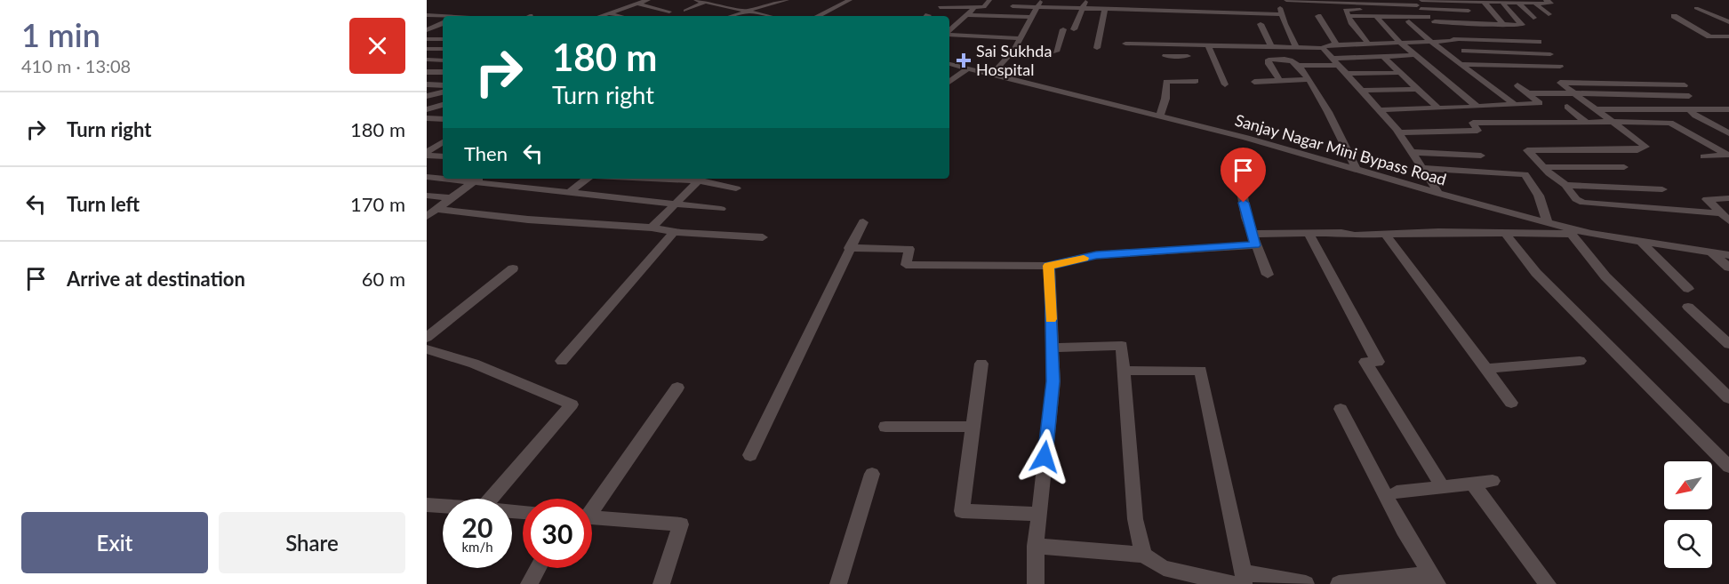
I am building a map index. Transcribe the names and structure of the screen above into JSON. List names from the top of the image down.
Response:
{
  "streets": {
    "street": ["Sanjay Nagar Mini Bypass Road"]
  },
  "places": {
    "health": ["Sai Sukhda Hospital"]
  },
  "north": "bottom left",
  "page": {
    "heading": ["1 min", "410 m · 13:08"],
    "turn": ["180 m", "Turn right"],
    "list": [
      {
        "name": "Turn right",
        "value": "180 m"
      },
      {
        "name": "Turn left",
        "value": "170 m"
      },
      {
        "name": "Arrive at destination",
        "value": "60 m"
      }
    ],
    "then": "Then",
    "speed": "20 km/h",
    "limit": "30",
    "buttons": ["Exit", "Share"]
  }
}
